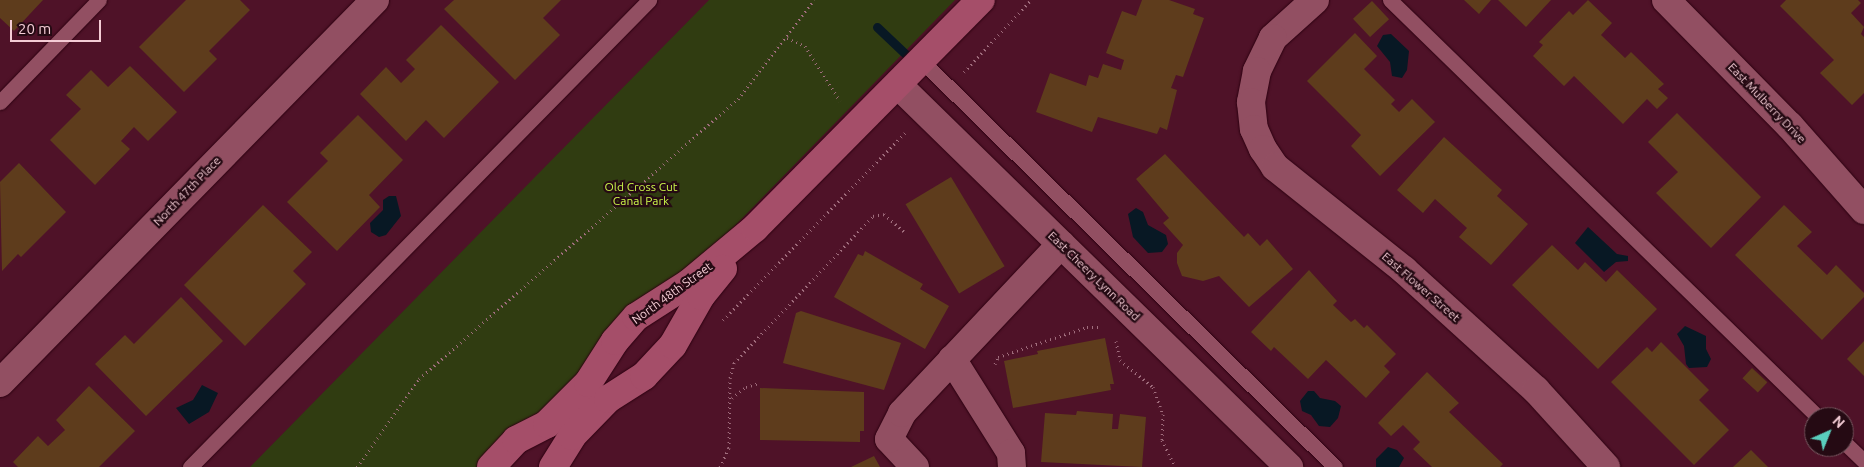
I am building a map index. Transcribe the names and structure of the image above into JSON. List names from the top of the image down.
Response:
{
  "streets": {
    "street": [
      "East Mulberry Drive",
      "North 47th Place",
      "East Cheery Lynn Road",
      "East Flower Street",
      "North 48th Street"
    ]
  },
  "crossings": [
    ["East Cheery Lynn Road", "North 48th Street"]
  ],
  "parks": ["Old Cross Cut Canal Park"],
  "scale_bar": "20 m",
  "north": "top right"
}
